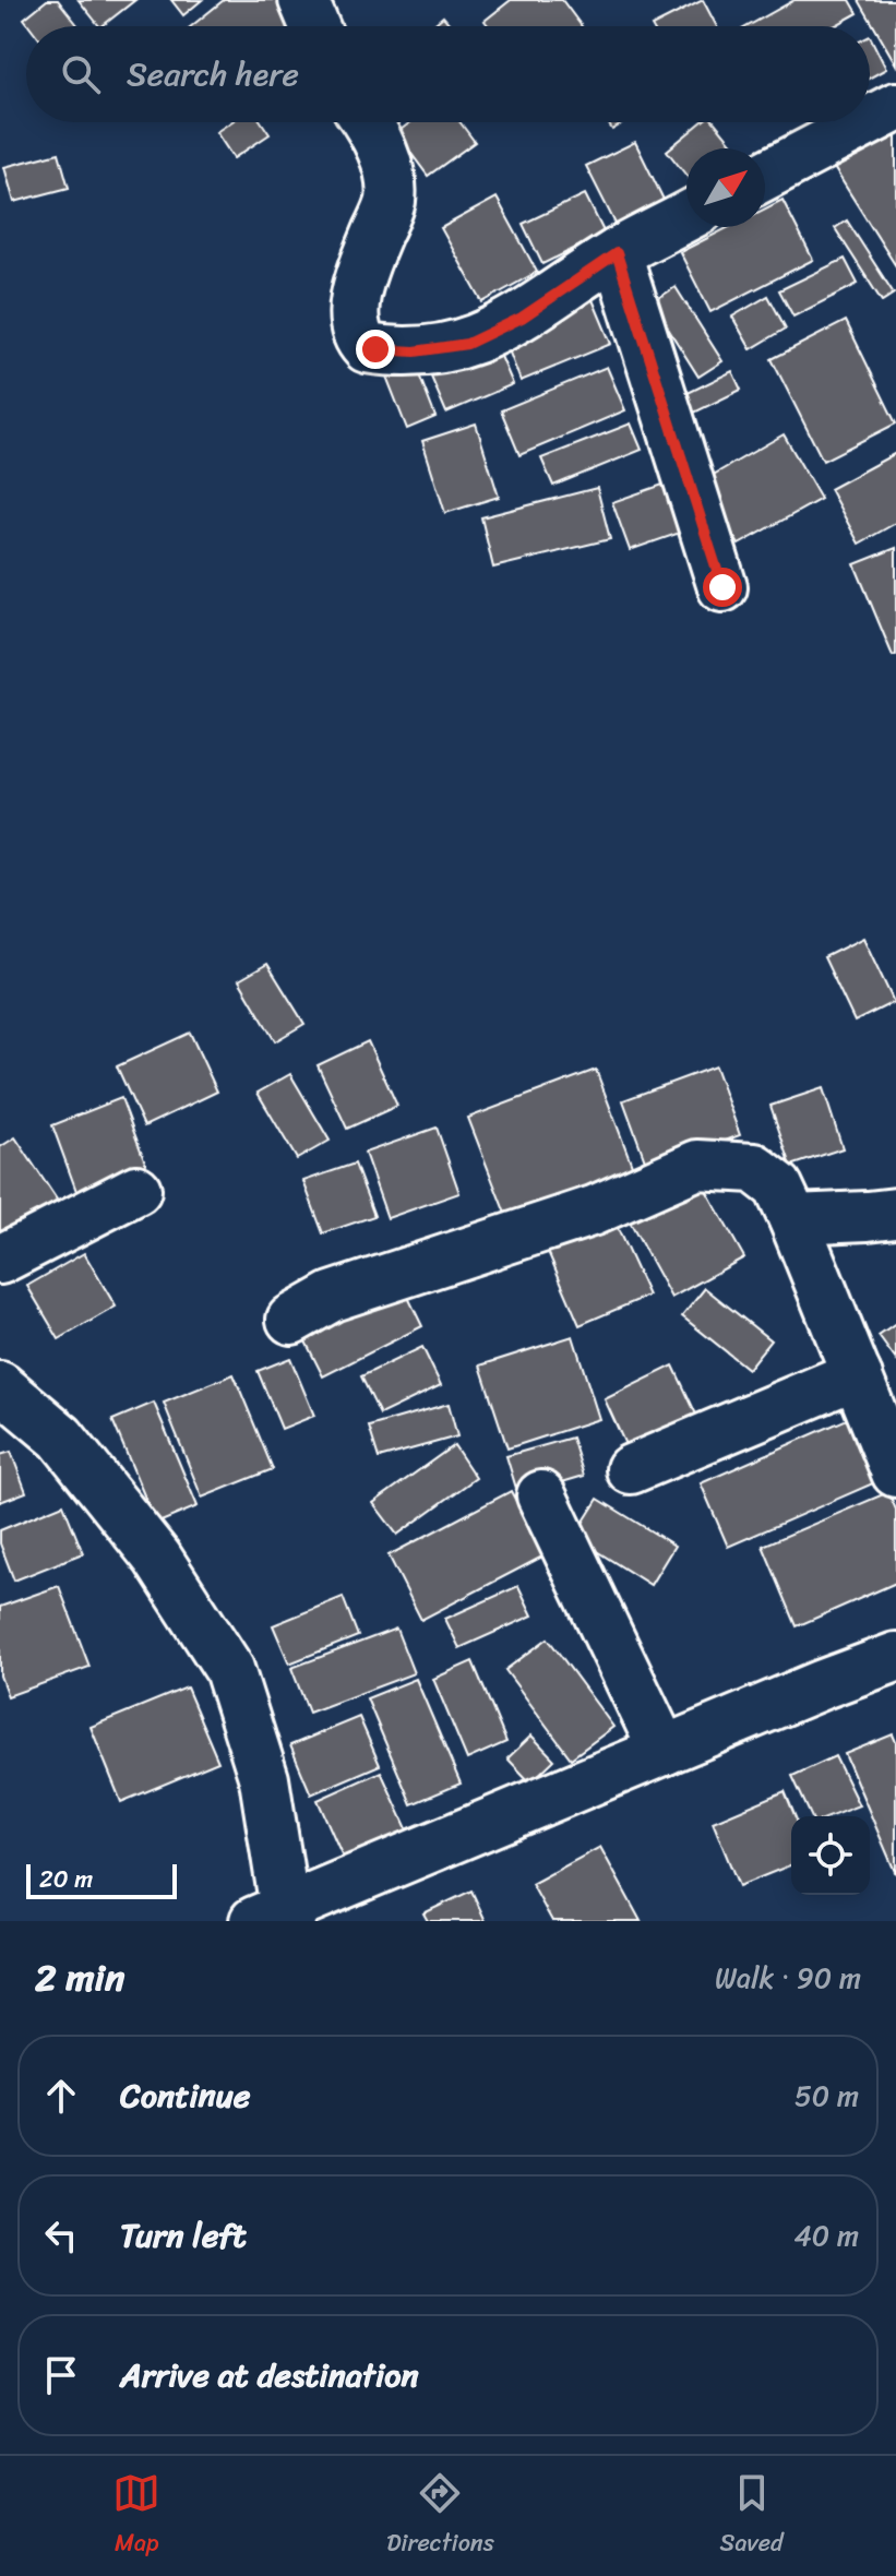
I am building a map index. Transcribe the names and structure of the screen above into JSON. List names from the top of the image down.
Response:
{
  "scale_bar": "20 m",
  "north": "top right",
  "page": {
    "search": "Search here",
    "scale": "20 m",
    "heading": ["2 min", "Walk · 90 m"],
    "list": [
      ["Continue", "50 m"],
      ["Turn left", "40 m"],
      "Arrive at destination"
    ],
    "nav": ["Map", "Directions", "Saved"]
  }
}
